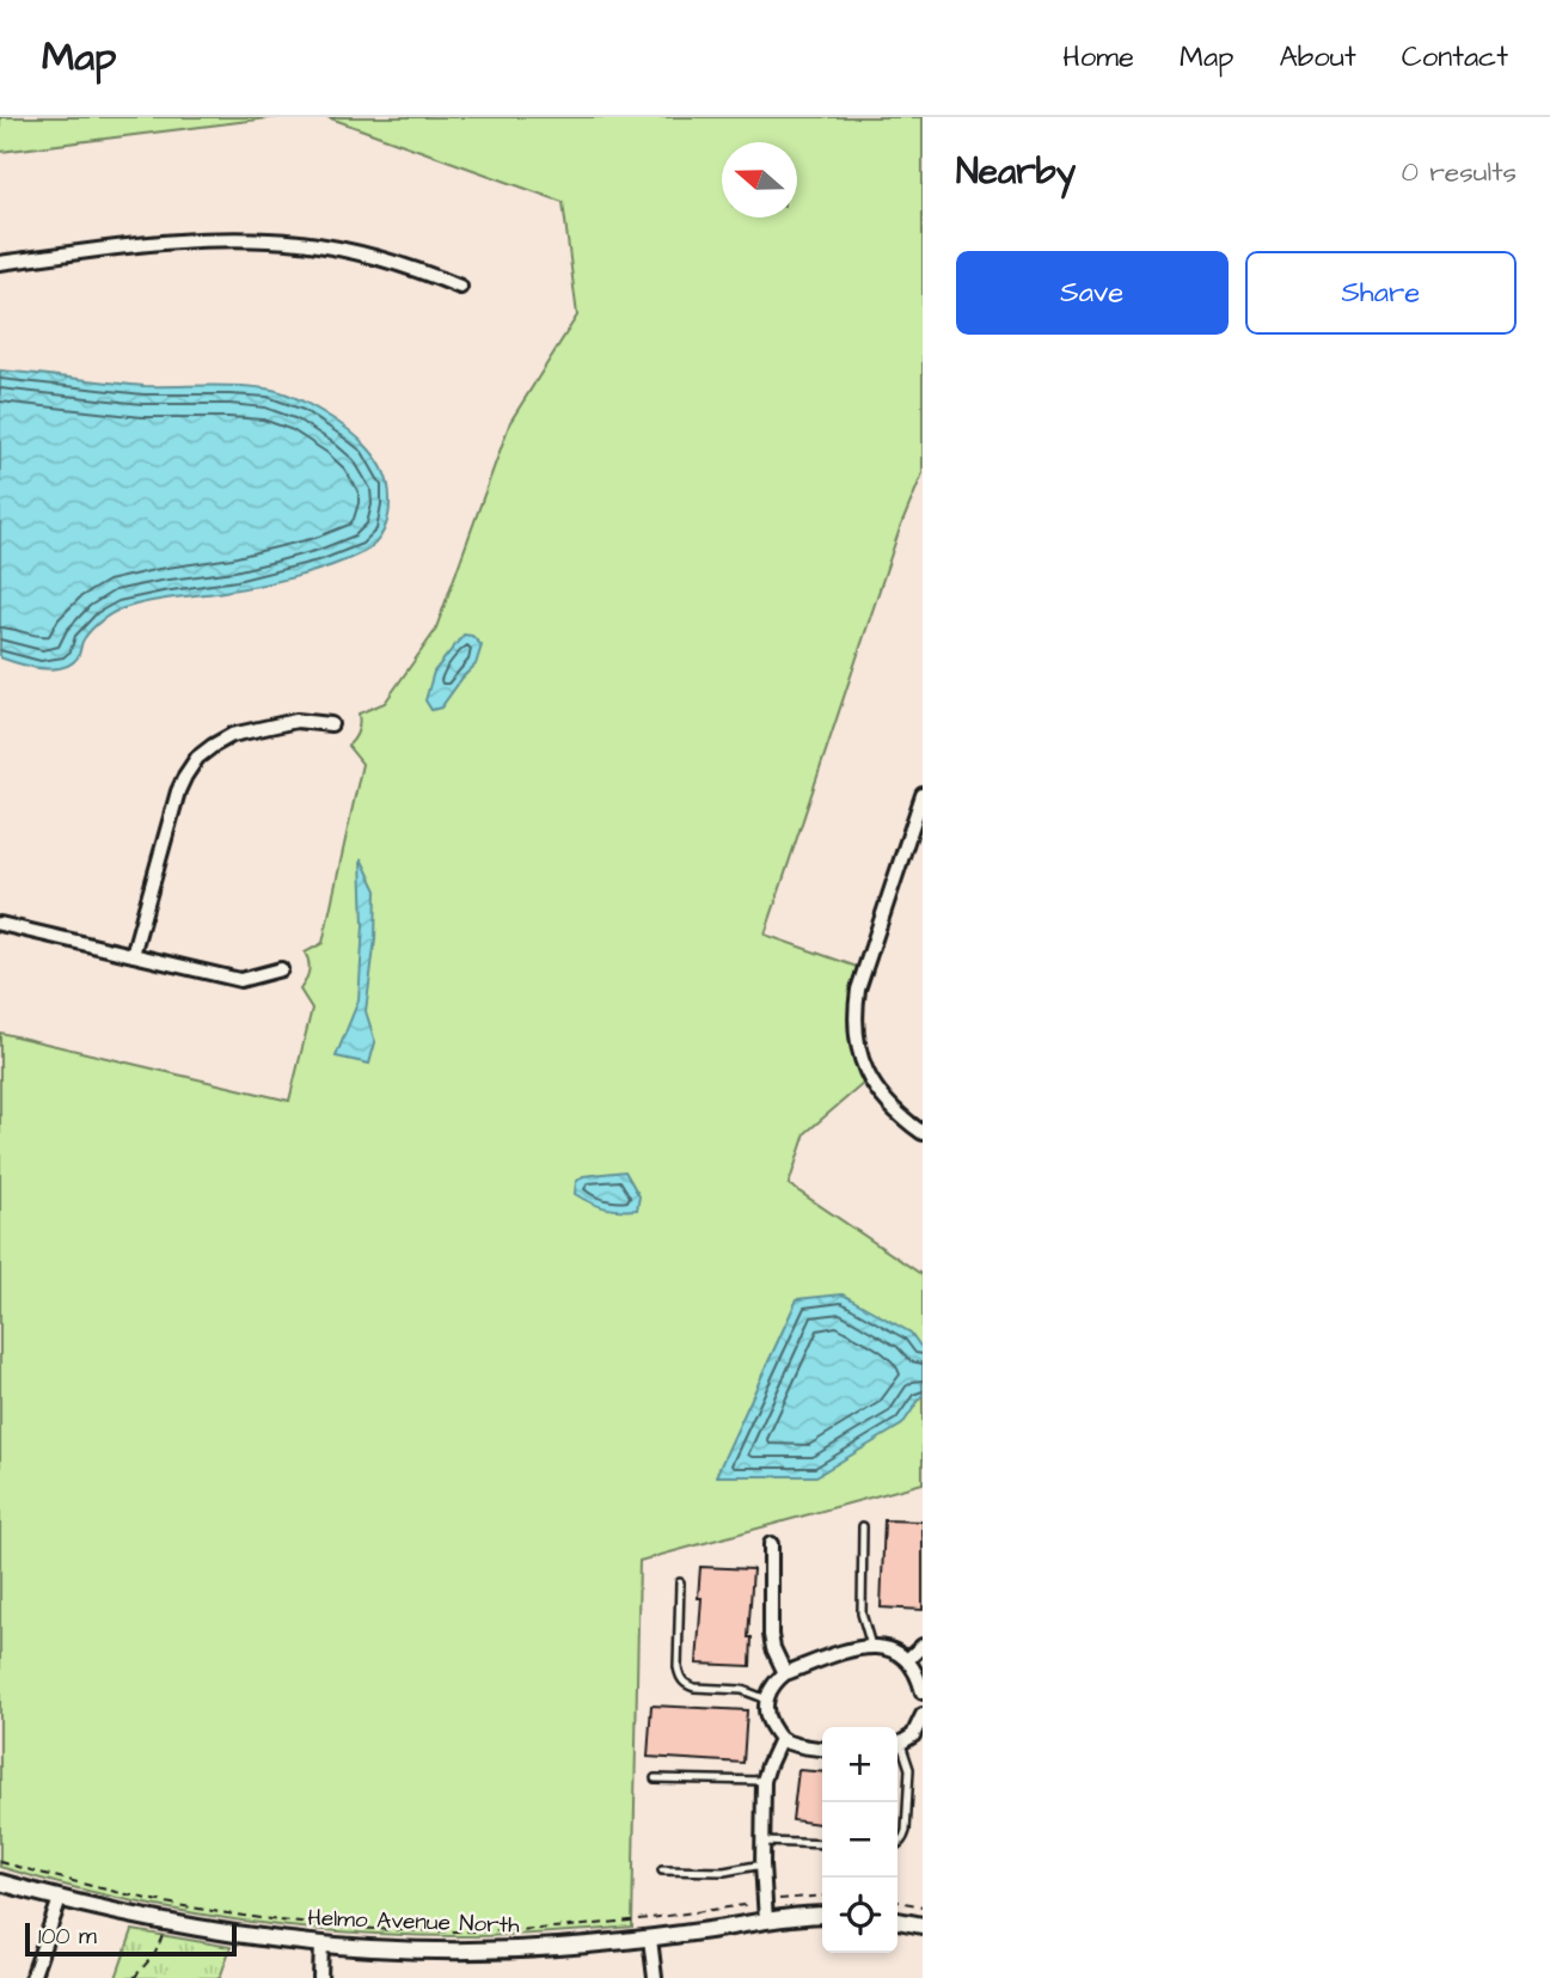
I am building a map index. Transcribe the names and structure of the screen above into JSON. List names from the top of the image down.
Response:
{
  "streets": {
    "street": ["Helmo Avenue North"]
  },
  "scale_bar": "100 m",
  "north": "left",
  "page": {
    "header": "Map",
    "nav": [
      "Home",
      "Map",
      "About",
      "Contact"
    ],
    "heading": ["Nearby", "0 results"],
    "buttons": ["Save", "Share"],
    "map_buttons": ["+", "−"],
    "scale": "100 m"
  }
}
